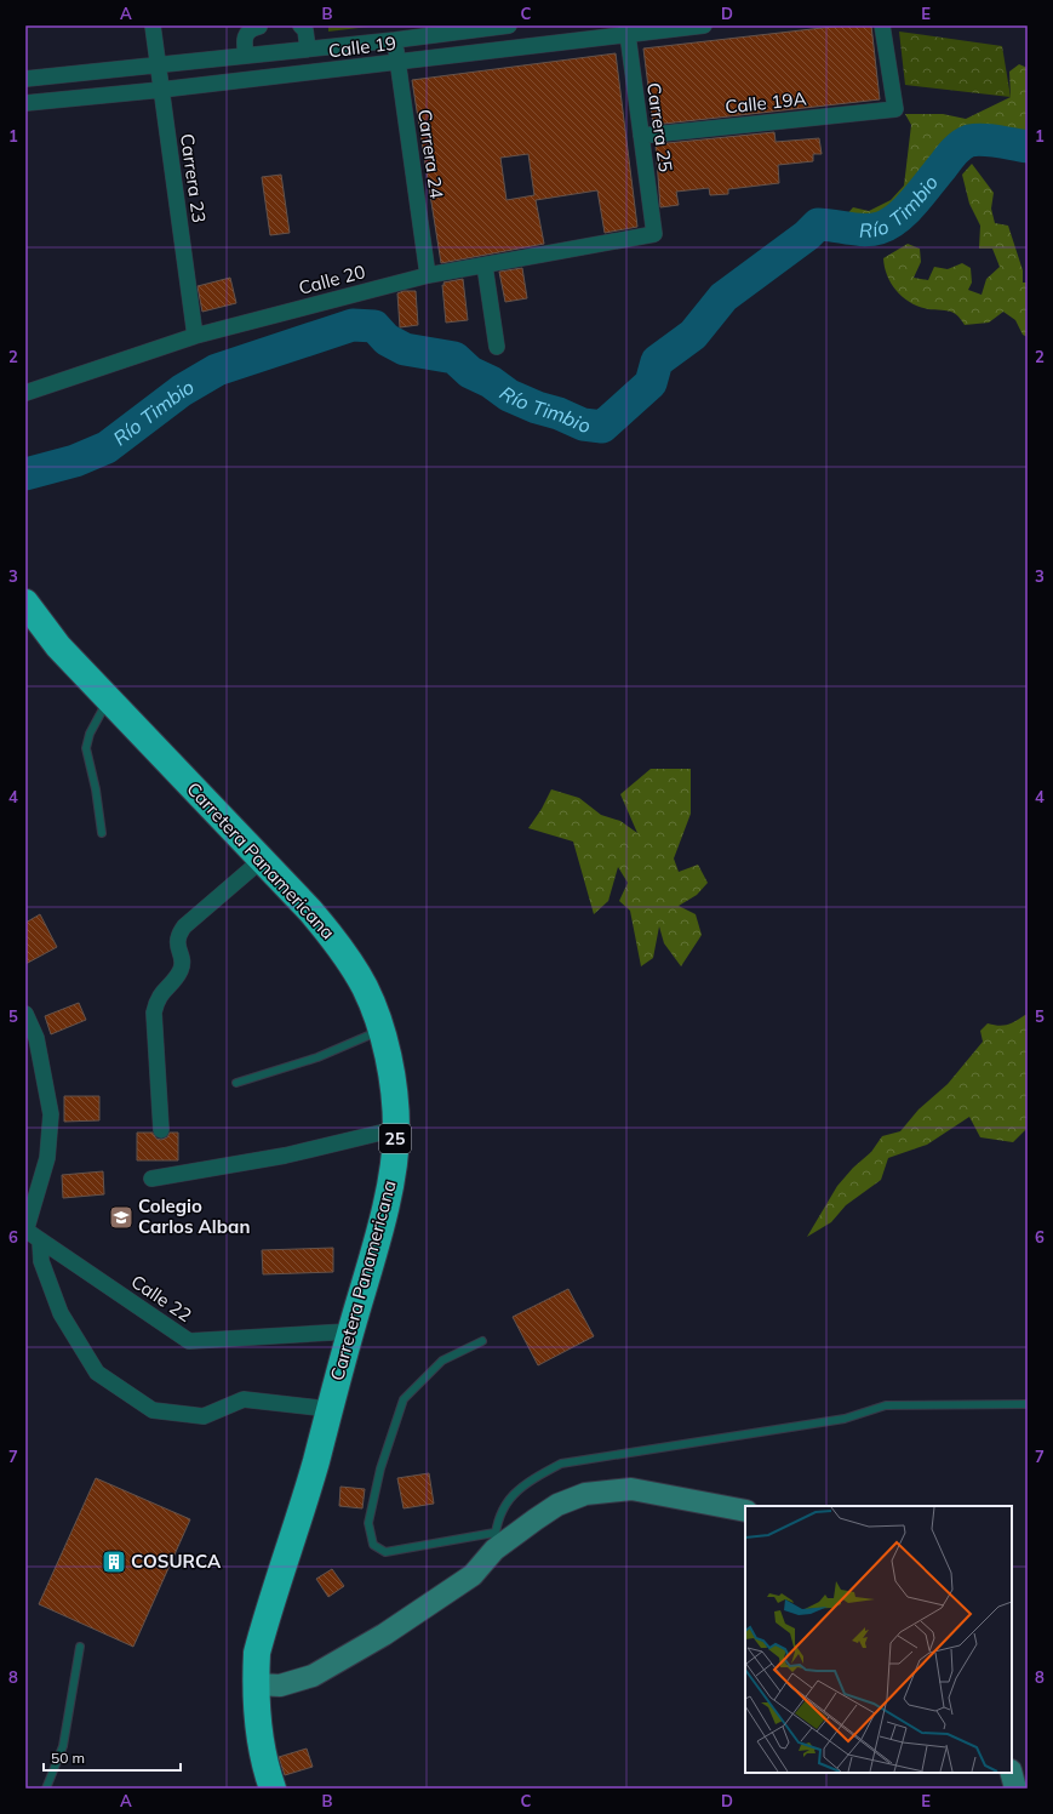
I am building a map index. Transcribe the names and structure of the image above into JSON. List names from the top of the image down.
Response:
{
  "streets": {
    "highway": ["Carretera Panamericana", "25"],
    "street": [
      "Calle 19",
      "Calle 19A",
      "Carrera 25",
      "Carrera 24",
      "Carrera 23",
      "Calle 20",
      "Calle 22"
    ]
  },
  "crossings": [
    ["Calle 19", "Carrera 25"],
    ["Calle 19", "Carrera 24"],
    ["Calle 19", "Carrera 23"],
    ["Calle 19A", "Carrera 25"],
    ["Carrera 25", "Calle 20"],
    ["Carrera 24", "Calle 20"],
    ["Carrera 23", "Calle 20"],
    ["Carretera Panamericana", "Calle 22"]
  ],
  "water": ["Río Timbio"],
  "places": {
    "school or university": ["Colegio Carlos Alban"],
    "building": ["COSURCA"]
  },
  "scale_bar": "50 m",
  "grid": {
    "columns": [
      "A",
      "B",
      "C",
      "D",
      "E"
    ],
    "rows": [
      "1",
      "2",
      "3",
      "4",
      "5",
      "6",
      "7",
      "8"
    ]
  }
}
